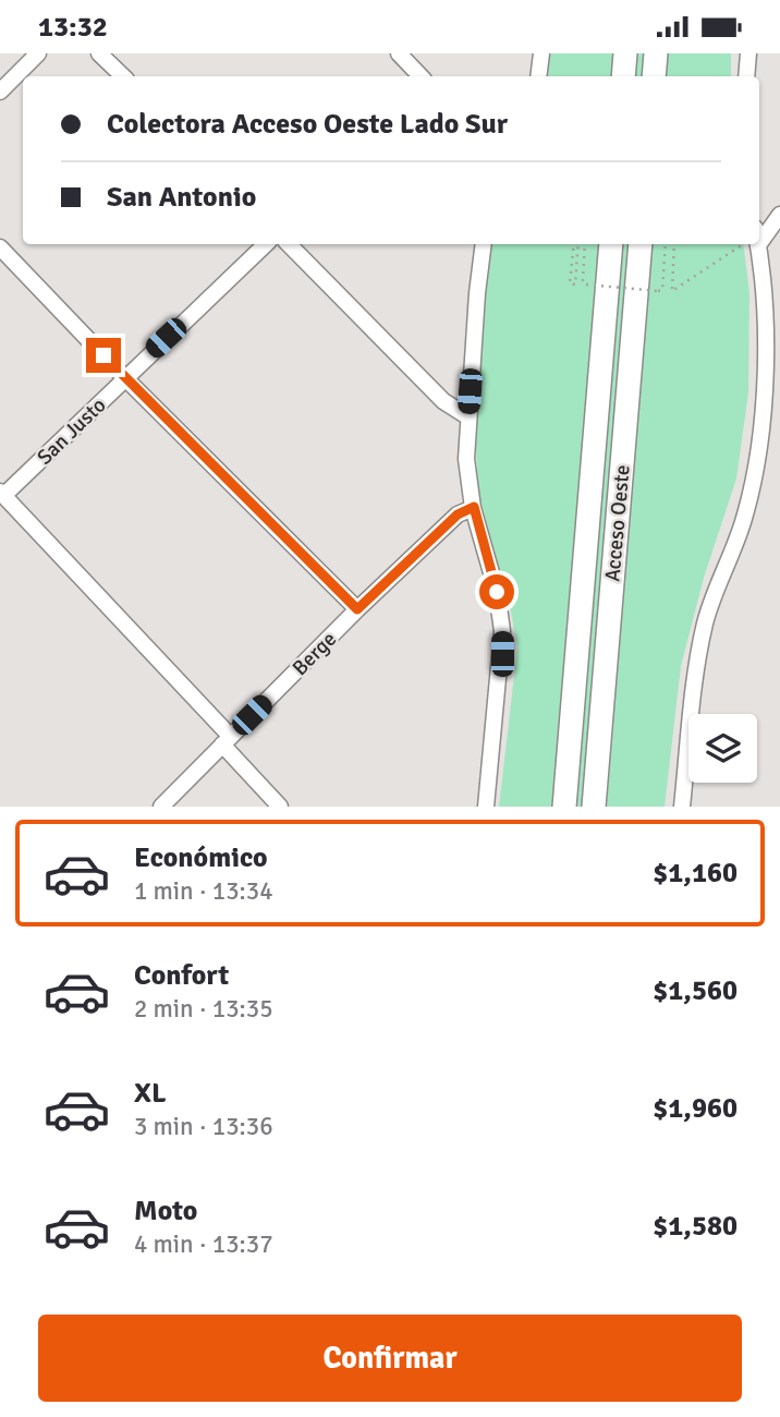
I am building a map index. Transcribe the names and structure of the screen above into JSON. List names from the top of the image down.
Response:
{
  "streets": {
    "highway": ["Acceso Oeste"],
    "street": ["San Justo", "Berge"]
  },
  "page": {
    "status": "13:32",
    "banner": ["Colectora Acceso Oeste Lado Sur", "San Antonio"],
    "list": [
      {
        "name": "Económico",
        "note": "1 min · 13:34",
        "value": "$1,160"
      },
      {
        "name": "Confort",
        "note": "2 min · 13:35",
        "value": "$1,560"
      },
      {
        "name": "XL",
        "note": "3 min · 13:36",
        "value": "$1,960"
      },
      {
        "name": "Moto",
        "note": "4 min · 13:37",
        "value": "$1,580"
      }
    ],
    "buttons": "Confirmar"
  }
}
